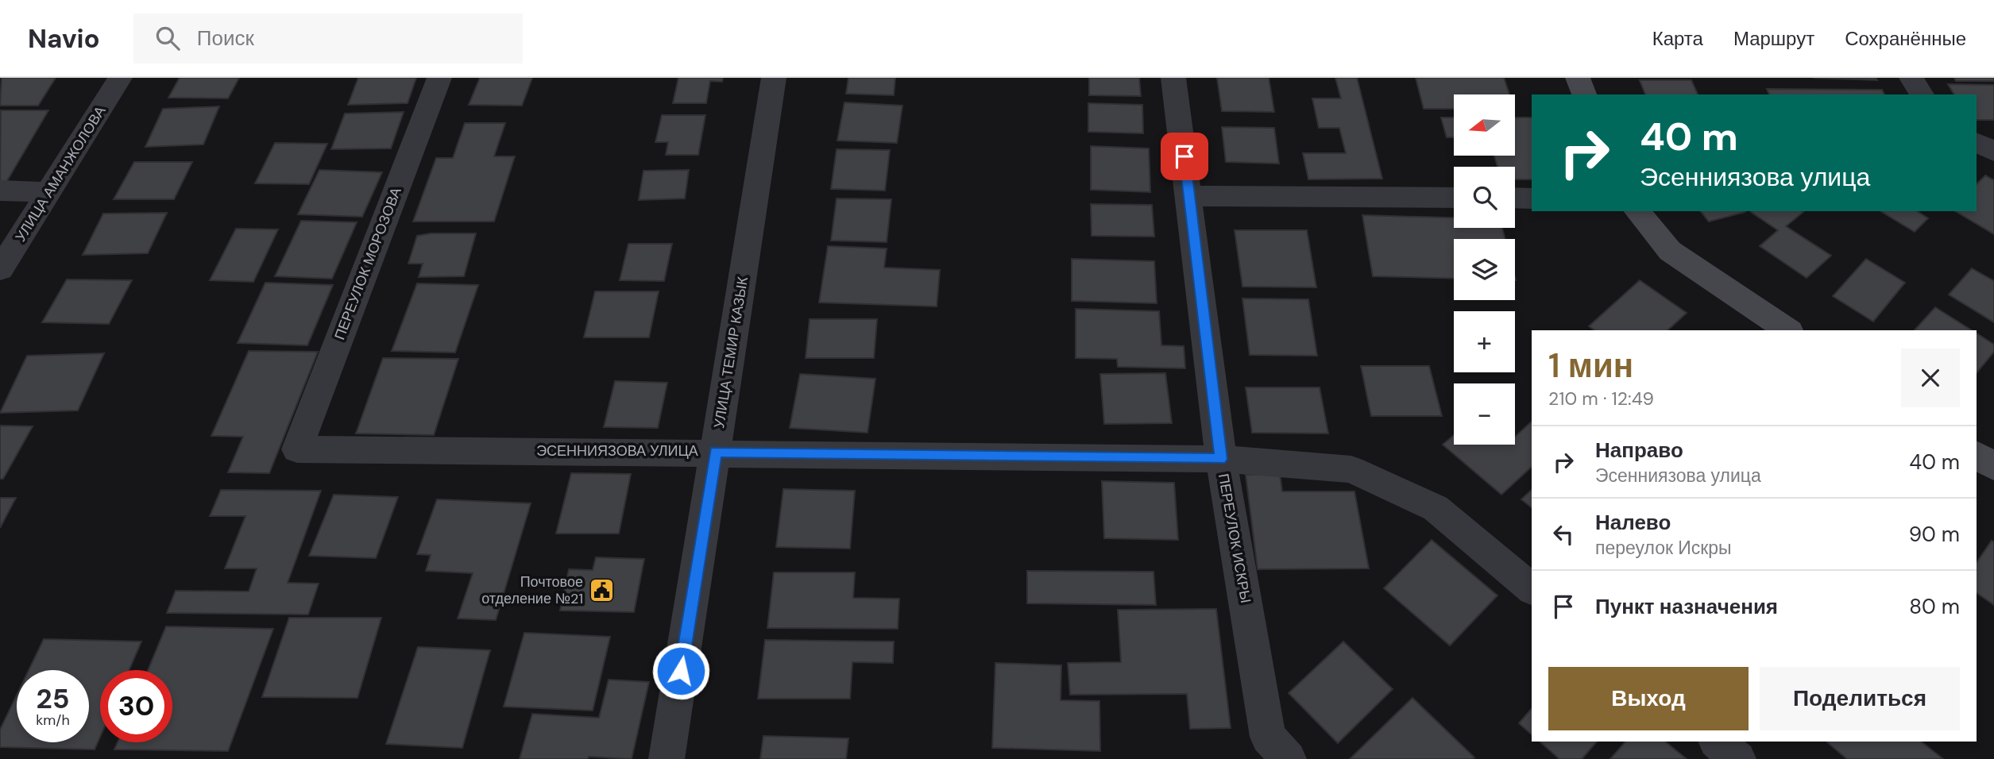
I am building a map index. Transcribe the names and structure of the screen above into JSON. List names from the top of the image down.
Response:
{
  "streets": {
    "street": [
      "УЛИЦА АМАНЖОЛОВА",
      "ПЕРЕУЛОК МОРОЗОВА",
      "УЛИЦА ТЕМИР КАЗЫК",
      "ЭСЕННИЯЗОВА УЛИЦА",
      "ПЕРЕУЛОК ИСКРЫ"
    ]
  },
  "crossings": [
    ["ПЕРЕУЛОК МОРОЗОВА", "ЭСЕННИЯЗОВА УЛИЦА"],
    ["УЛИЦА ТЕМИР КАЗЫК", "ЭСЕННИЯЗОВА УЛИЦА"],
    ["ЭСЕННИЯЗОВА УЛИЦА", "ПЕРЕУЛОК ИСКРЫ"]
  ],
  "places": {
    "public building": ["Почтовое отделение №21"]
  },
  "north": "left",
  "page": {
    "header": "Navio",
    "search": "Поиск",
    "nav": ["Карта", "Маршрут", "Сохранённые"],
    "map_buttons": ["+", "−"],
    "turn": ["40 m", "Эсенниязова улица"],
    "heading": ["1 мин", "210 m · 12:49"],
    "list": [
      {
        "name": "Направо",
        "note": "Эсенниязова улица",
        "value": "40 m"
      },
      {
        "name": "Налево",
        "note": "переулок Искры",
        "value": "90 m"
      },
      {
        "name": "Пункт назначения",
        "value": "80 m"
      }
    ],
    "buttons": ["Выход", "Поделиться"],
    "speed": "25 km/h",
    "limit": "30"
  }
}
